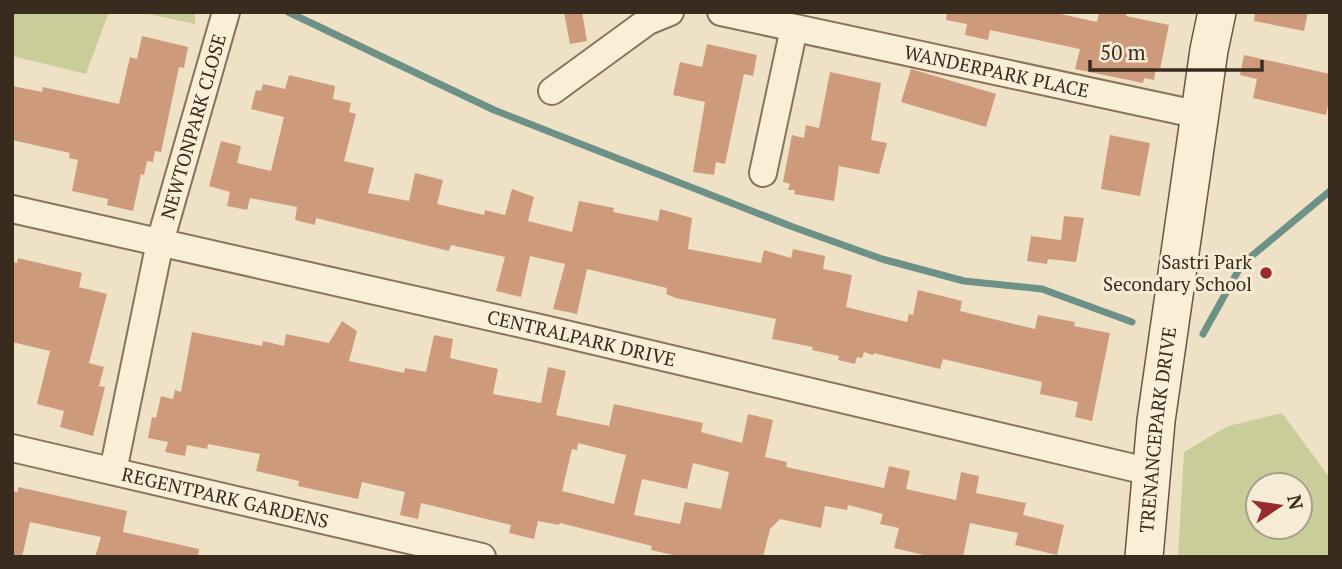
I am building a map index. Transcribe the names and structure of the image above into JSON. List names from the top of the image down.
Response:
{
  "streets": {
    "street": [
      "WANDERPARK PLACE",
      "NEWTONPARK CLOSE",
      "CENTRALPARK DRIVE",
      "TRENANCEPARK DRIVE",
      "REGENTPARK GARDENS"
    ]
  },
  "crossings": [
    ["WANDERPARK PLACE", "TRENANCEPARK DRIVE"],
    ["NEWTONPARK CLOSE", "CENTRALPARK DRIVE"],
    ["NEWTONPARK CLOSE", "REGENTPARK GARDENS"],
    ["CENTRALPARK DRIVE", "TRENANCEPARK DRIVE"],
    ["CENTRALPARK DRIVE", "REGENTPARK GARDENS"]
  ],
  "places": ["Sastri Park Secondary School"],
  "scale_bar": "50 m",
  "north": "right"
}
